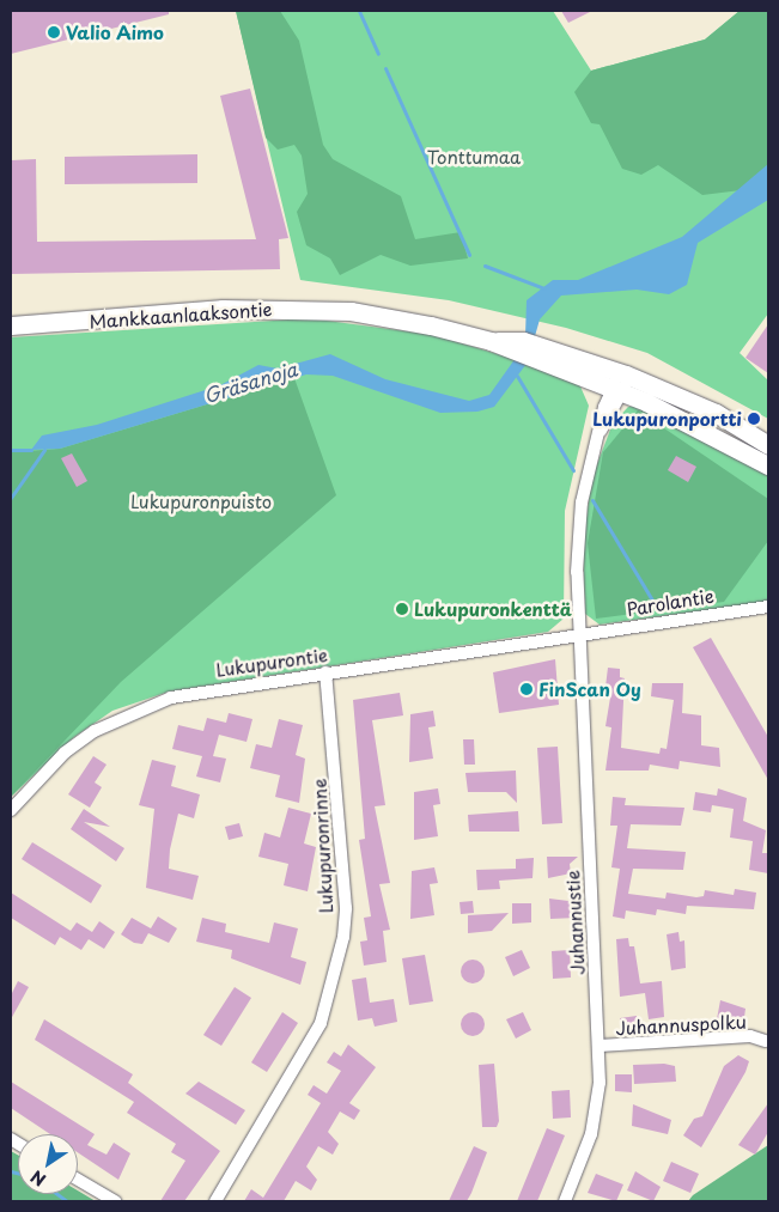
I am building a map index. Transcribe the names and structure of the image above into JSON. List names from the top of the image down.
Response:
{
  "streets": {
    "main road": ["Mankkaanlaaksontie"],
    "street": [
      "Parolantie",
      "Lukupurontie",
      "Lukupuronrinne",
      "Juhannustie",
      "Juhannuspolku"
    ]
  },
  "crossings": [
    ["Parolantie", "Lukupurontie"],
    ["Parolantie", "Juhannustie"],
    ["Lukupurontie", "Lukupuronrinne"],
    ["Lukupurontie", "Juhannustie"],
    ["Juhannustie", "Juhannuspolku"]
  ],
  "water": ["Gräsanoja"],
  "parks": ["Tonttumaa", "Lukupuronpuisto"],
  "places": [
    "Valio Aimo",
    "Lukupuronportti",
    "Lukupuronkenttä",
    "FinScan Oy"
  ],
  "north": "bottom left"
}
